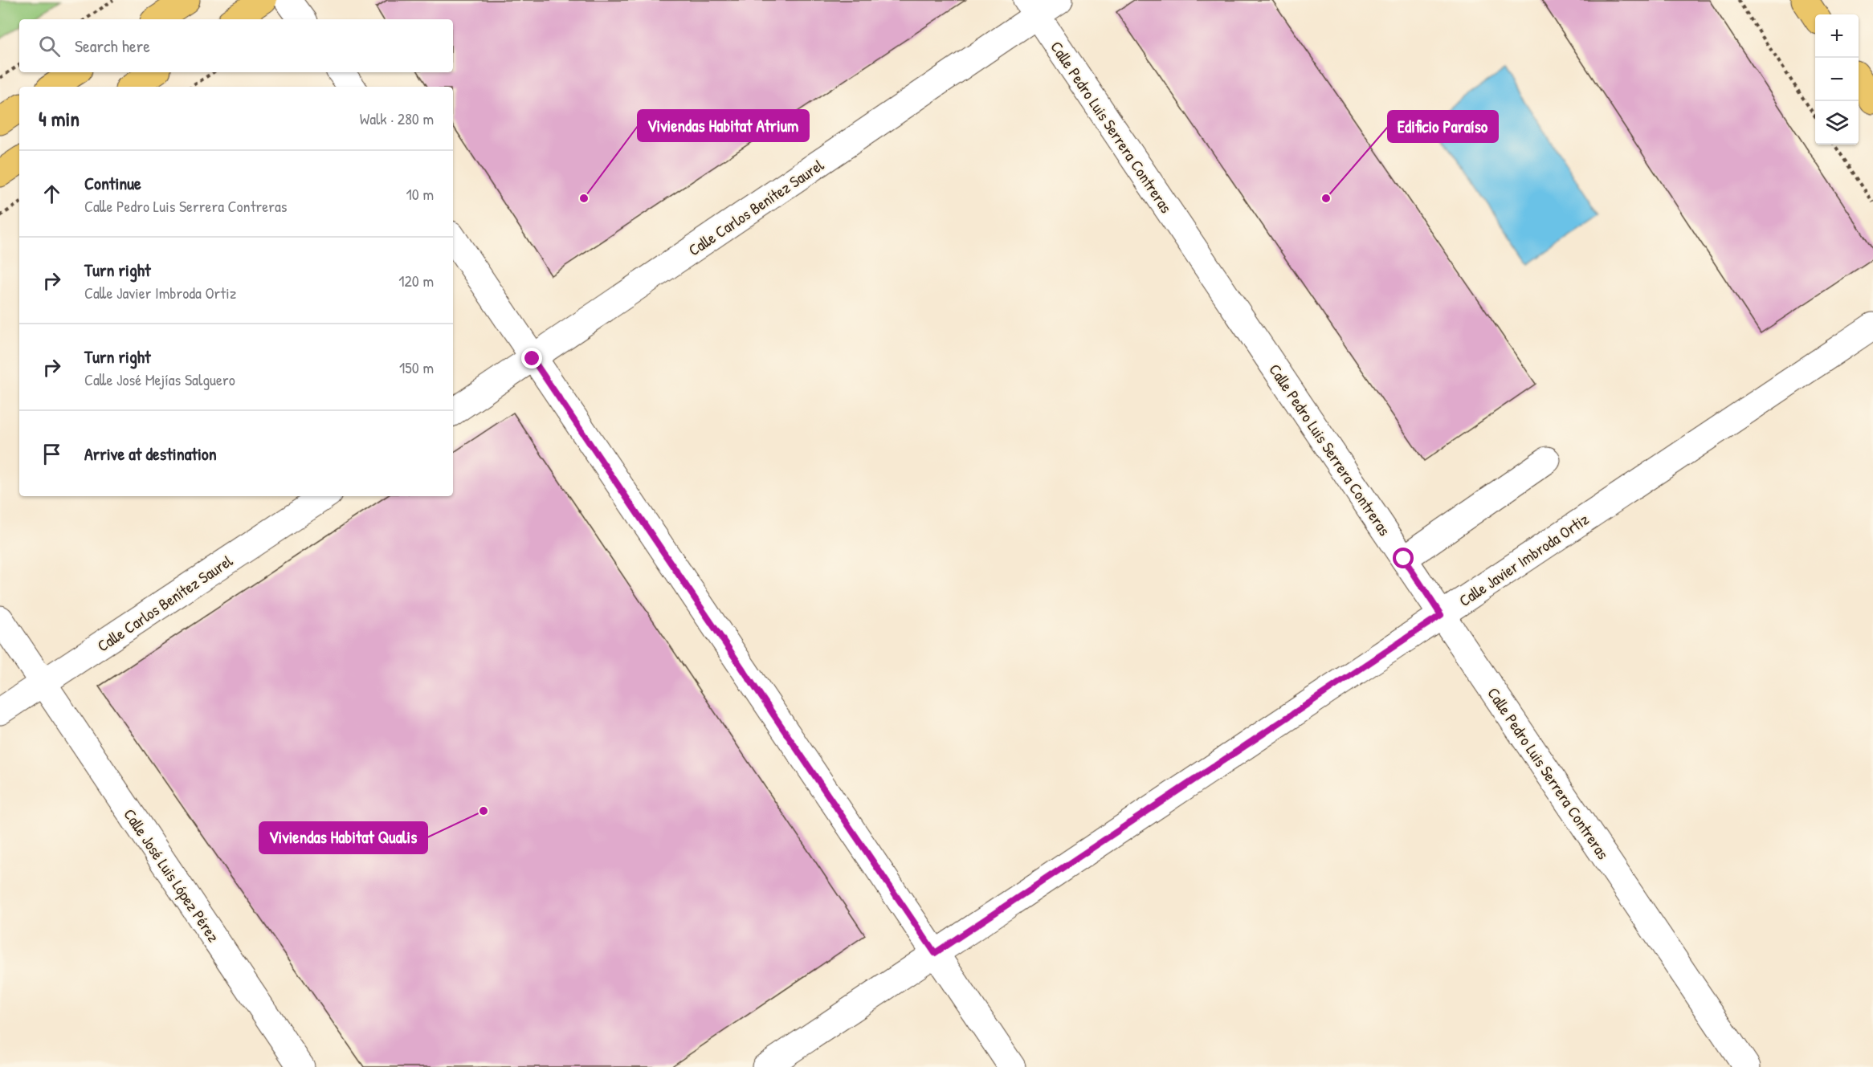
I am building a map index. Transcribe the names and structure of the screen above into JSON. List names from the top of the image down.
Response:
{
  "streets": {
    "street": [
      "Calle Pedro Luis Serrera Contreras",
      "Calle Carlos Benítez Saurel",
      "Calle Javier Imbroda Ortiz",
      "Calle José Luis López Pérez"
    ]
  },
  "crossings": [
    ["Calle Pedro Luis Serrera Contreras", "Calle Carlos Benítez Saurel"],
    ["Calle Pedro Luis Serrera Contreras", "Calle Javier Imbroda Ortiz"],
    ["Calle Carlos Benítez Saurel", "Calle José Luis López Pérez"]
  ],
  "places": ["Viviendas Habitat Atrium", "Edificio Paraíso", "Viviendas Habitat Qualis"],
  "page": {
    "map_buttons": ["+", "−"],
    "search": "Search here",
    "heading": ["4 min", "Walk · 280 m"],
    "list": [
      ["Continue", "Calle Pedro Luis Serrera Contreras", "10 m"],
      ["Turn right", "Calle Javier Imbroda Ortiz", "120 m"],
      ["Turn right", "Calle José Mejías Salguero", "150 m"],
      "Arrive at destination"
    ]
  }
}
